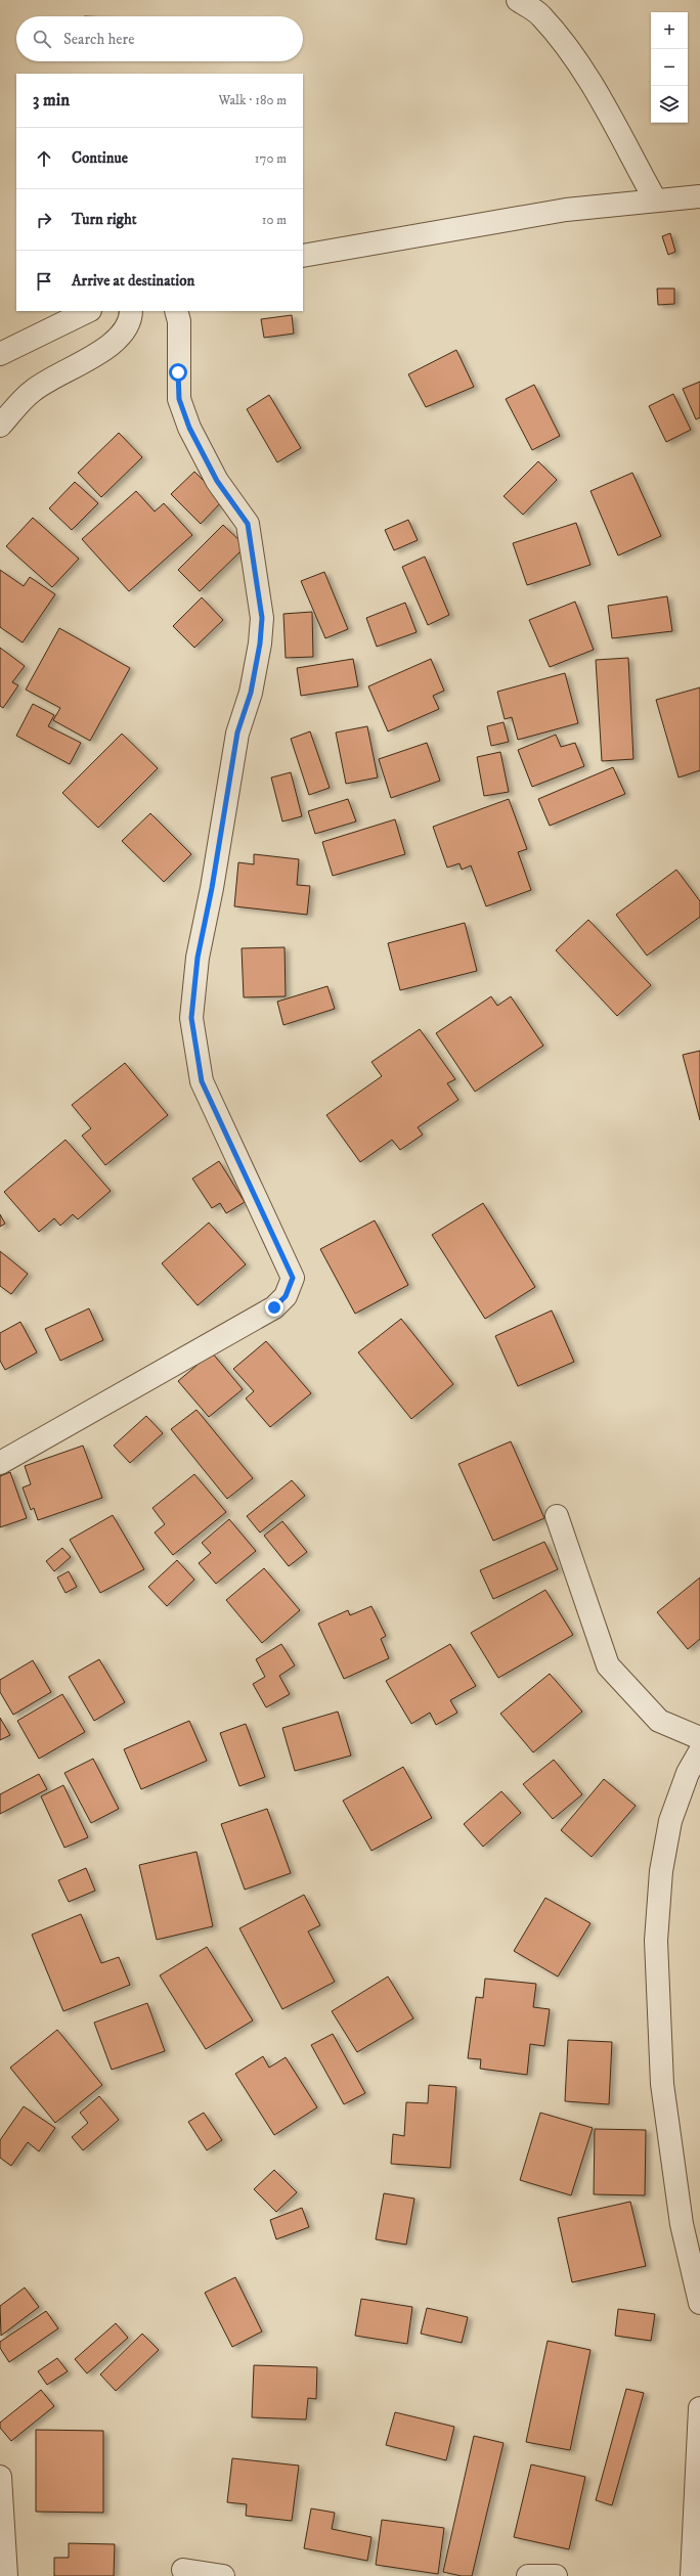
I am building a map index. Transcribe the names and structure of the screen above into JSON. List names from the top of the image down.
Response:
{
  "page": {
    "map_buttons": ["+", "−"],
    "search": "Search here",
    "heading": ["3 min", "Walk · 180 m"],
    "list": [
      ["Continue", "170 m"],
      ["Turn right", "10 m"],
      "Arrive at destination"
    ]
  }
}
